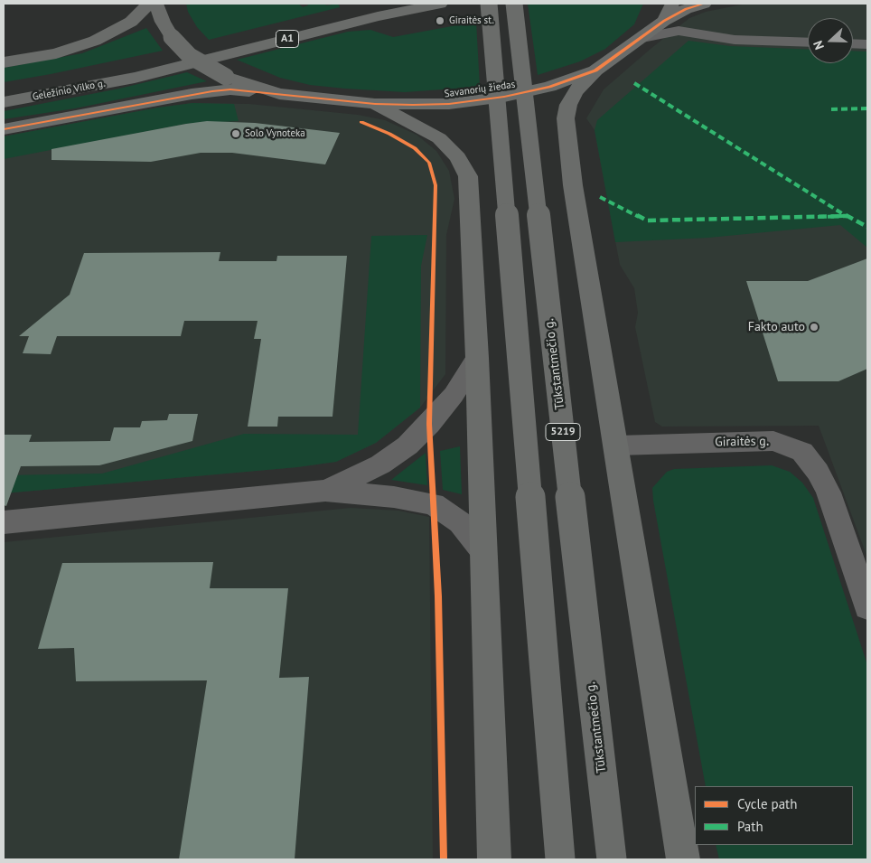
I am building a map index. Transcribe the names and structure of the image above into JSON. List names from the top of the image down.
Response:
{
  "streets": {
    "highway": [
      "A1",
      "Savanorių žiedas",
      "Geležinio Vilko g.",
      "Tūkstantmečio g.",
      "5219"
    ],
    "street": ["Giraitės g."]
  },
  "crossings": [
    ["A1", "Geležinio Vilko g."]
  ],
  "places": ["Giraitės st.", "Solo Vynoteka", "Fakto auto"],
  "legend": ["Cycle path", "Path"],
  "north": "left"
}
